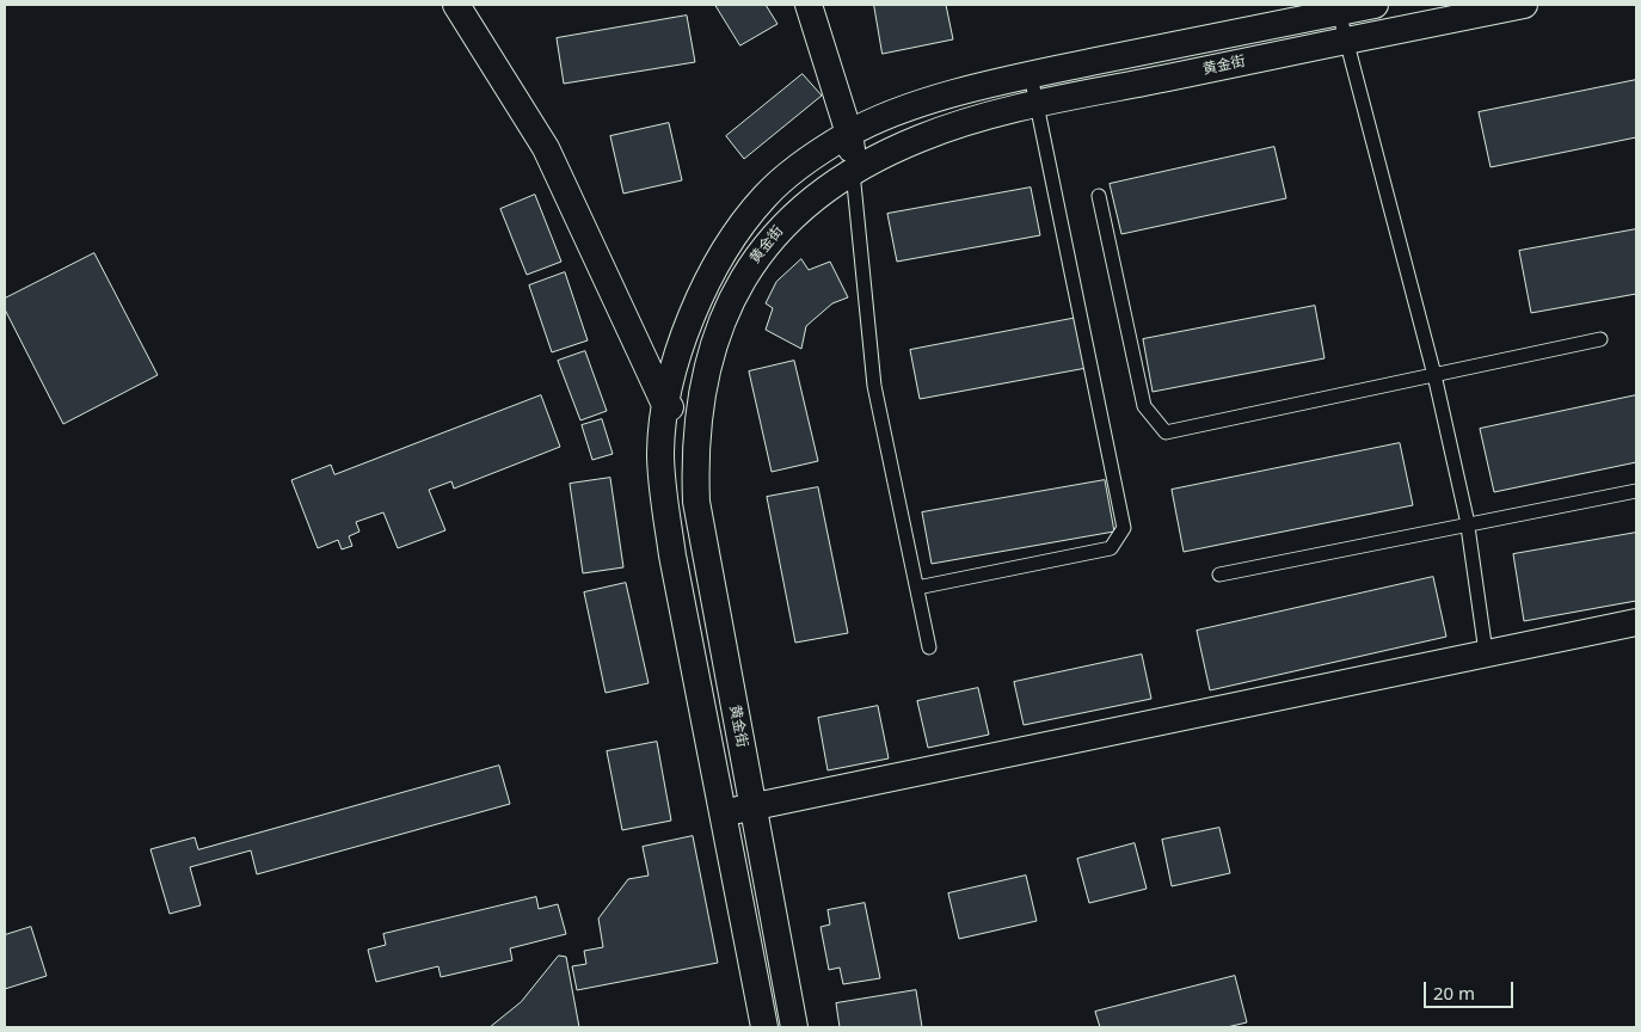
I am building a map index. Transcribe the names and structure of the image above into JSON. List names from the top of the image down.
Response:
{
  "streets": {
    "street": ["黄金街"]
  },
  "scale_bar": "20 m"
}
